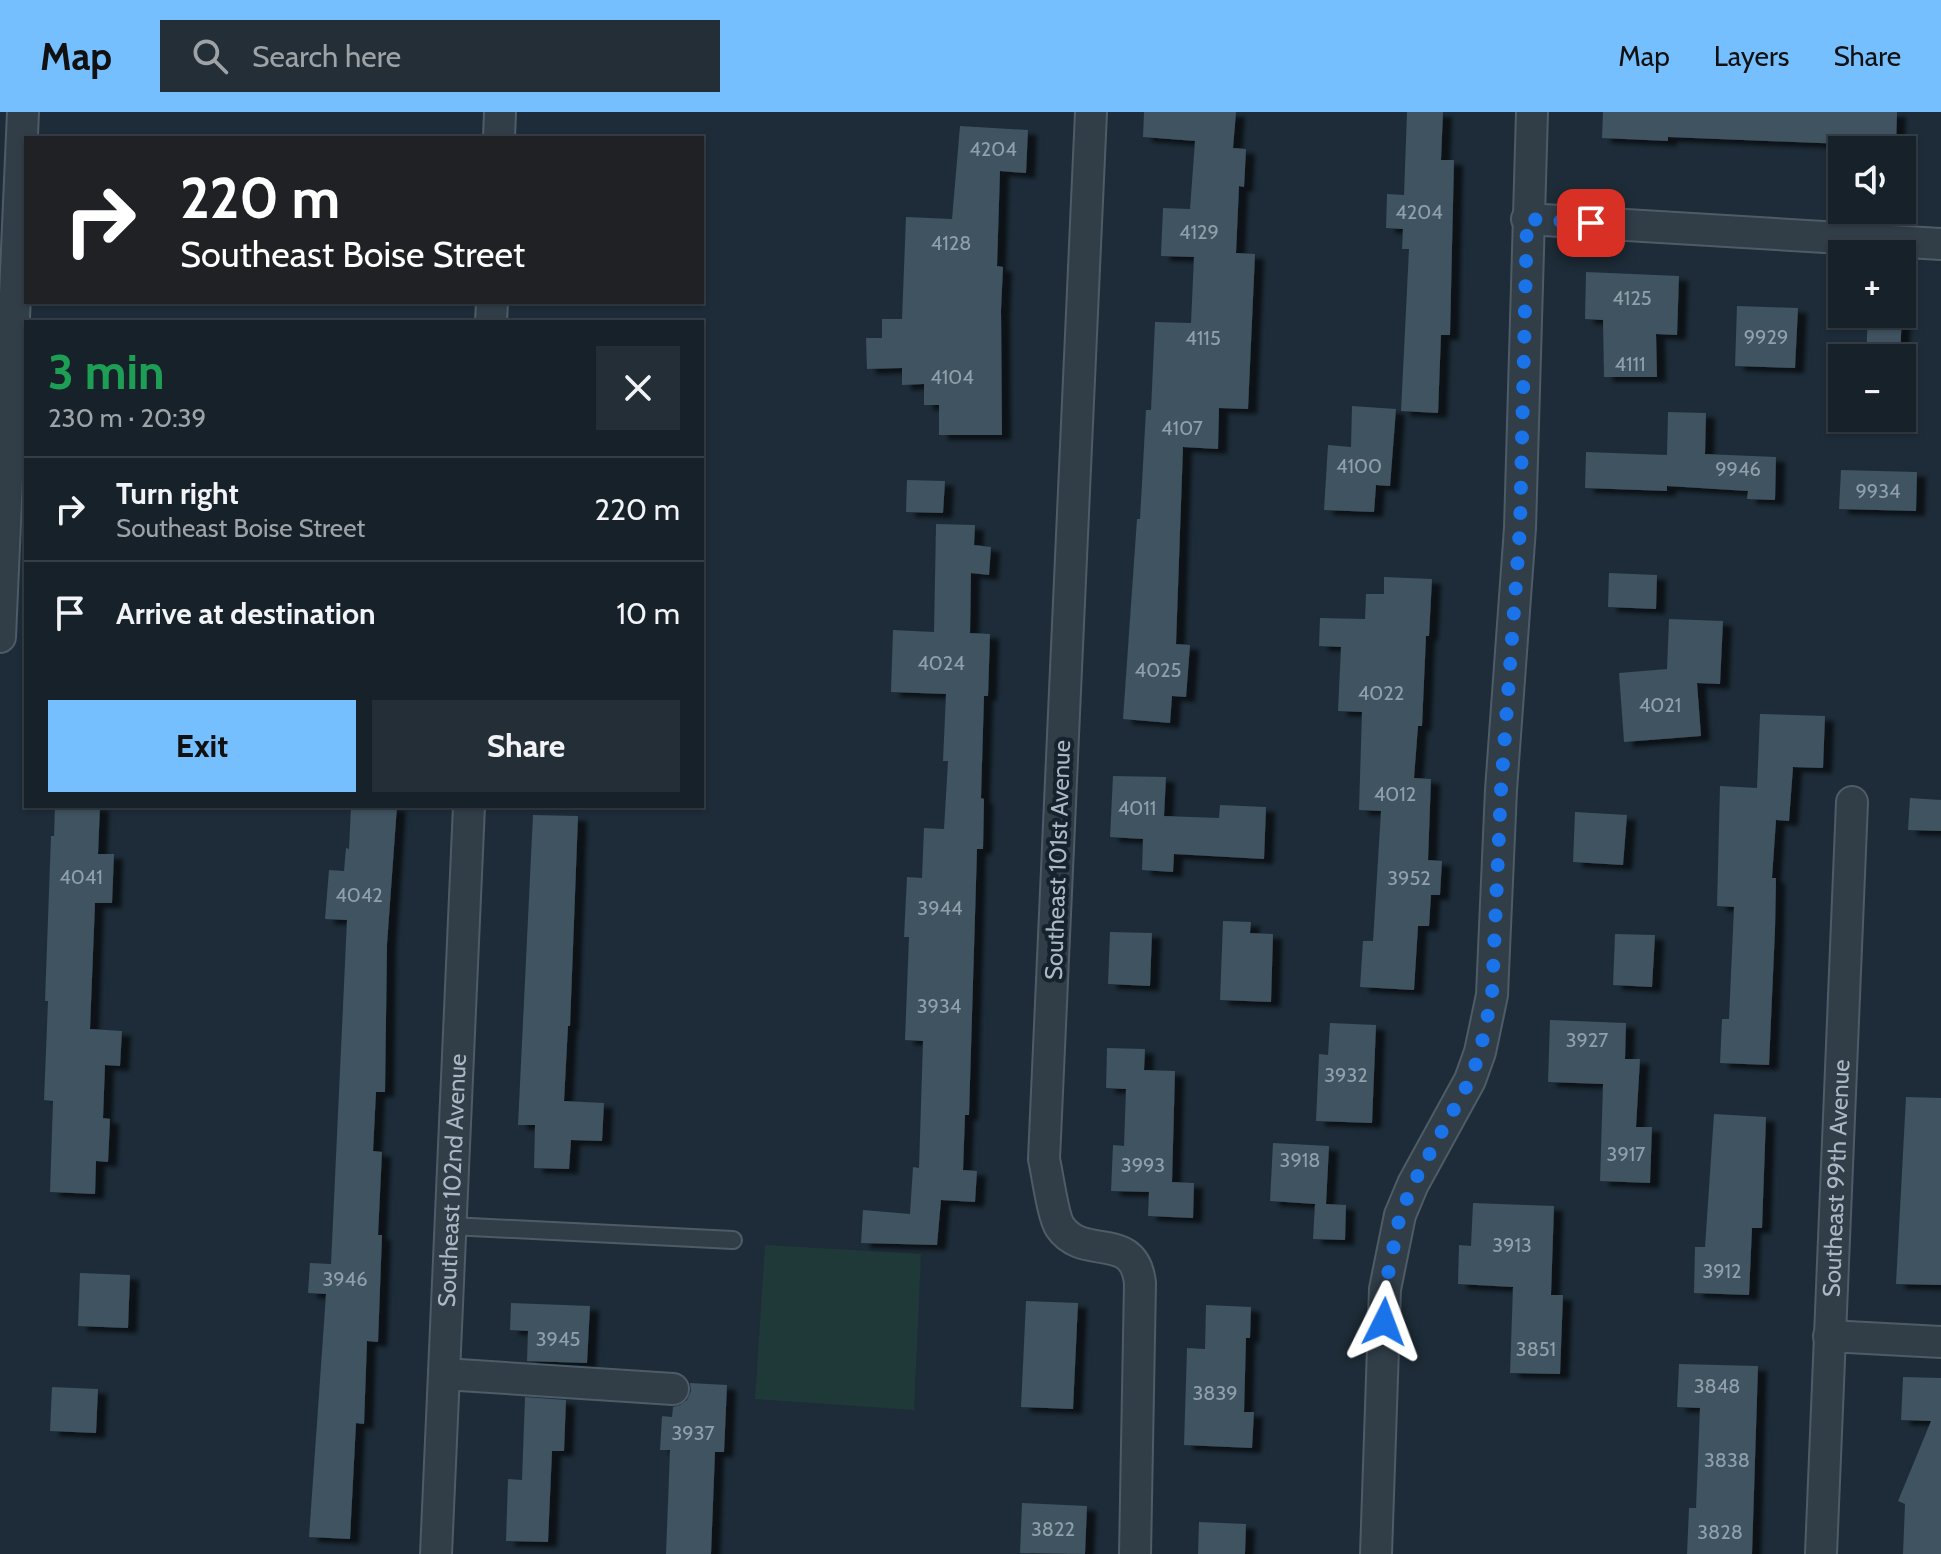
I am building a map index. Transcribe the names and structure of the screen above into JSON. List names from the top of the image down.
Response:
{
  "streets": {
    "street": ["Southeast 101st Avenue", "Southeast 99th Avenue", "Southeast 102nd Avenue"]
  },
  "house_numbers": [
    "4204",
    "4204",
    "4129",
    "4128",
    "4125",
    "9929",
    "4115",
    "4111",
    "4104",
    "4107",
    "4100",
    "9946",
    "9934",
    "4024",
    "4025",
    "4022",
    "4021",
    "4012",
    "4011",
    "4041",
    "3952",
    "4042",
    "3944",
    "3934",
    "3927",
    "3932",
    "3917",
    "3918",
    "3993",
    "3913",
    "3912",
    "3946",
    "3945",
    "3851",
    "3848",
    "3839",
    "3937",
    "3838",
    "3822",
    "3828"
  ],
  "page": {
    "header": "Map",
    "search": "Search here",
    "nav": ["Map", "Layers", "Share"],
    "map_buttons": ["+", "−"],
    "turn": ["220 m", "Southeast Boise Street"],
    "heading": ["3 min", "230 m · 20:39"],
    "list": [
      {
        "name": "Turn right",
        "note": "Southeast Boise Street",
        "value": "220 m"
      },
      {
        "name": "Arrive at destination",
        "value": "10 m"
      }
    ],
    "buttons": ["Exit", "Share"]
  }
}
